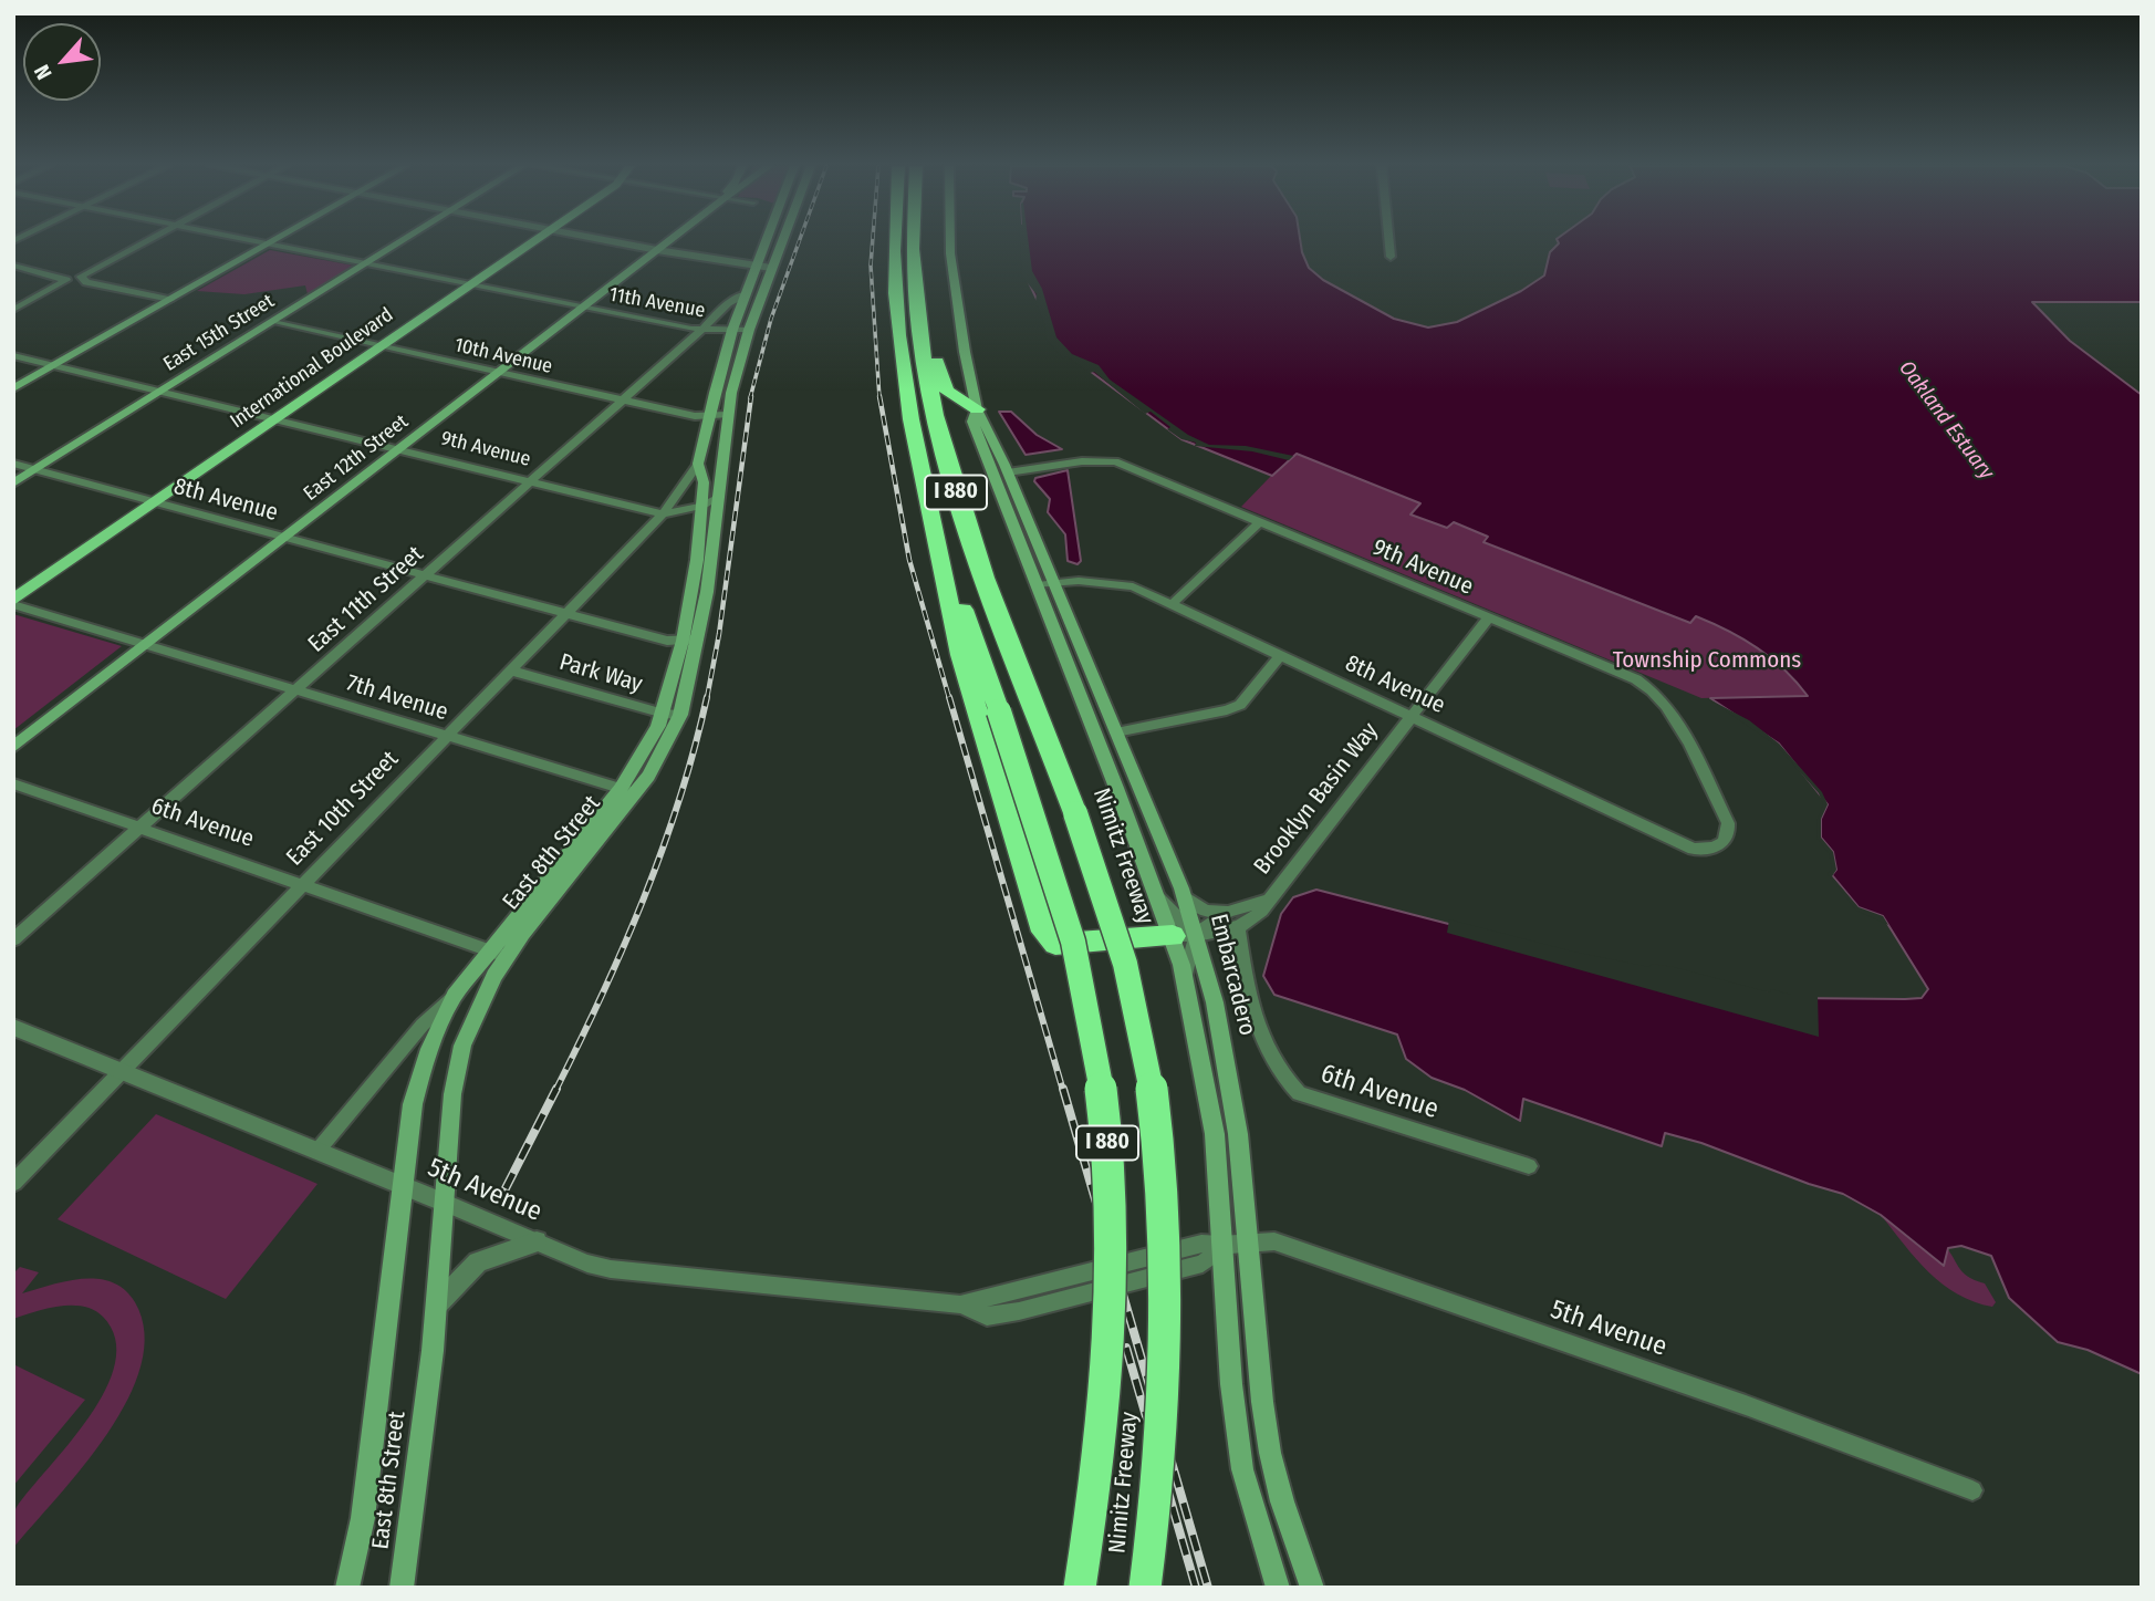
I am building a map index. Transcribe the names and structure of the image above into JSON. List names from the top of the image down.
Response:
{
  "streets": {
    "highway": ["I 880", "Nimitz Freeway"],
    "main road": [
      "East 15th Street",
      "International Boulevard",
      "East 12th Street",
      "East 8th Street",
      "Embarcadero"
    ],
    "street": [
      "11th Avenue",
      "10th Avenue",
      "9th Avenue",
      "8th Avenue",
      "East 11th Street",
      "Park Way",
      "7th Avenue",
      "Brooklyn Basin Way",
      "East 10th Street",
      "6th Avenue",
      "5th Avenue"
    ]
  },
  "crossings": [
    ["11th Avenue", "East 15th Street"],
    ["11th Avenue", "International Boulevard"],
    ["11th Avenue", "East 12th Street"],
    ["11th Avenue", "East 11th Street"],
    ["11th Avenue", "East 8th Street"],
    ["East 15th Street", "10th Avenue"],
    ["East 15th Street", "9th Avenue"],
    ["East 15th Street", "8th Avenue"],
    ["10th Avenue", "International Boulevard"],
    ["10th Avenue", "East 12th Street"],
    ["10th Avenue", "East 11th Street"],
    ["10th Avenue", "East 8th Street"],
    ["International Boulevard", "9th Avenue"],
    ["International Boulevard", "8th Avenue"],
    ["International Boulevard", "7th Avenue"],
    ["9th Avenue", "East 12th Street"],
    ["9th Avenue", "8th Avenue"],
    ["9th Avenue", "East 11th Street"],
    ["9th Avenue", "Brooklyn Basin Way"],
    ["9th Avenue", "East 10th Street"],
    ["9th Avenue", "East 8th Street"],
    ["9th Avenue", "Embarcadero"],
    ["East 12th Street", "8th Avenue"],
    ["East 12th Street", "7th Avenue"],
    ["8th Avenue", "East 11th Street"],
    ["8th Avenue", "Brooklyn Basin Way"],
    ["8th Avenue", "East 10th Street"],
    ["8th Avenue", "East 8th Street"],
    ["8th Avenue", "Embarcadero"],
    ["East 11th Street", "7th Avenue"],
    ["East 11th Street", "6th Avenue"],
    ["East 11th Street", "East 8th Street"],
    ["Park Way", "East 10th Street"],
    ["Park Way", "East 8th Street"],
    ["7th Avenue", "East 10th Street"],
    ["7th Avenue", "East 8th Street"],
    ["Brooklyn Basin Way", "6th Avenue"],
    ["Brooklyn Basin Way", "Embarcadero"],
    ["East 10th Street", "6th Avenue"],
    ["East 10th Street", "East 8th Street"],
    ["East 10th Street", "5th Avenue"],
    ["6th Avenue", "East 8th Street"],
    ["East 8th Street", "5th Avenue"],
    ["Embarcadero", "5th Avenue"]
  ],
  "water": ["Oakland Estuary"],
  "parks": ["Township Commons"],
  "north": "bottom left"
}
